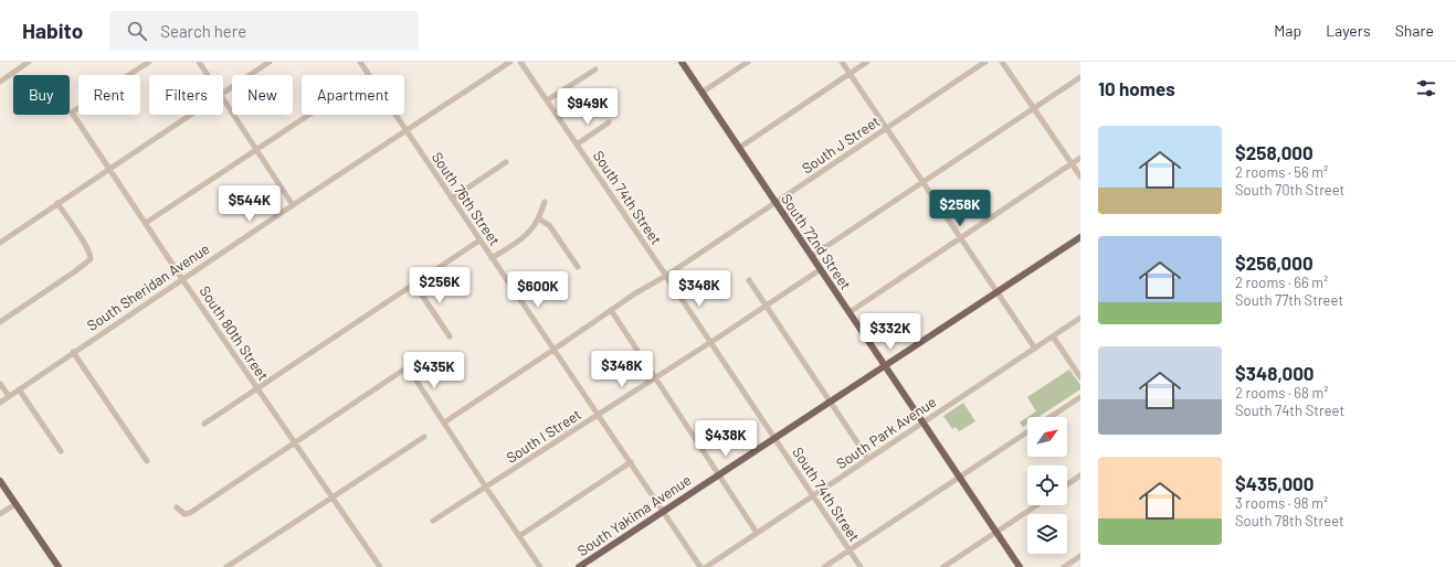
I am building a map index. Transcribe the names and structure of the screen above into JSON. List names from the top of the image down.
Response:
{
  "streets": {
    "main road": ["South 72nd Street", "South Yakima Avenue"],
    "street": [
      "South J Street",
      "South 74th Street",
      "South 76th Street",
      "South Sheridan Avenue",
      "South 80th Street",
      "South Park Avenue",
      "South I Street"
    ]
  },
  "crossings": [
    ["South J Street", "South 74th Street"],
    ["South J Street", "South 76th Street"],
    ["South J Street", "South 72nd Street"],
    ["South 74th Street", "South Park Avenue"],
    ["South 74th Street", "South I Street"],
    ["South 74th Street", "South Yakima Avenue"],
    ["South 76th Street", "South Sheridan Avenue"],
    ["South 76th Street", "South I Street"],
    ["South 76th Street", "South Yakima Avenue"],
    ["South 72nd Street", "South Park Avenue"],
    ["South 72nd Street", "South I Street"],
    ["South 72nd Street", "South Yakima Avenue"],
    ["South Sheridan Avenue", "South 80th Street"]
  ],
  "north": "top right",
  "page": {
    "header": "Habito",
    "search": "Search here",
    "nav": ["Map", "Layers", "Share"],
    "heading": "10 homes",
    "chip": [
      "Buy",
      "Rent",
      "Filters",
      "New",
      "Apartment"
    ],
    "price": [
      "$949K",
      "$544K",
      "$258K",
      "$256K",
      "$348K",
      "$600K",
      "$332K",
      "$348K",
      "$435K",
      "$438K"
    ],
    "list": [
      {
        "name": "$258,000",
        "note": "2 rooms · 56 m² · South 70th Street"
      },
      {
        "name": "$256,000",
        "note": "2 rooms · 66 m² · South 77th Street"
      },
      {
        "name": "$348,000",
        "note": "2 rooms · 68 m² · South 74th Street"
      },
      {
        "name": "$435,000",
        "note": "3 rooms · 98 m² · South 78th Street"
      }
    ]
  }
}
